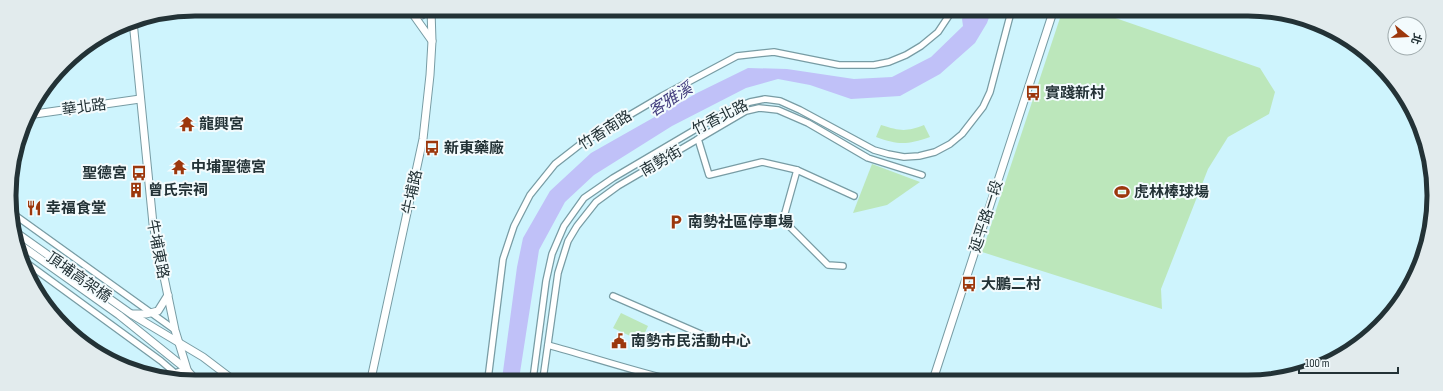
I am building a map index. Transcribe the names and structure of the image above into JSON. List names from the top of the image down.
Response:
{
  "streets": {
    "street": [
      "華北路",
      "竹香北路",
      "竹香南路",
      "南勢街",
      "牛埔路",
      "延平路一段",
      "牛埔東路",
      "頂埔高架橋"
    ]
  },
  "crossings": [
    ["華北路", "牛埔東路"]
  ],
  "water": ["客雅溪"],
  "places": {
    "bus stop": [
      "實踐新村",
      "新東藥廠",
      "聖德宮",
      "大鵬二村"
    ],
    "temple": ["龍興宮", "中埔聖德宮"],
    "building": ["曾氏宗祠"],
    "sports": ["虎林棒球場"],
    "restaurant": ["幸福食堂"],
    "parking": ["南勢社區停車場"],
    "public building": ["南勢市民活動中心"]
  },
  "scale_bar": "100 m",
  "north": "right"
}
